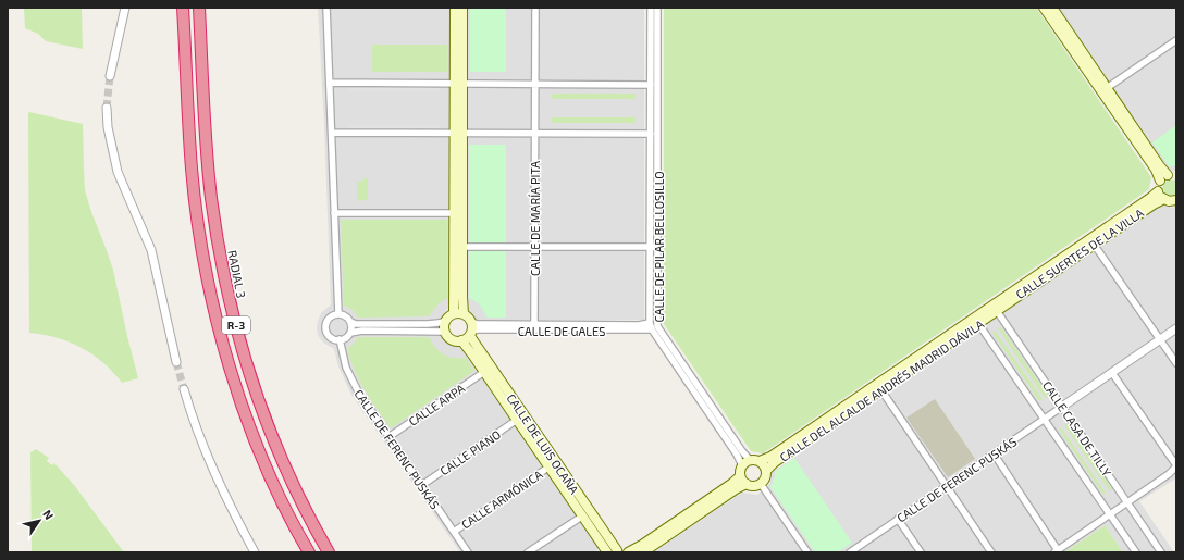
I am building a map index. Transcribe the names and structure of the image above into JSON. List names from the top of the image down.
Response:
{
  "streets": {
    "highway": ["RADIAL 3", "R-3"],
    "main road": ["CALLE SUERTES DE LA VILLA", "CALLE DEL ALCALDE ANDRÉS MADRID DÁVILA", "CALLE DE LUIS OCAÑA"],
    "street": [
      "CALLE DE MARÍA PITA",
      "CALLE DE PILAR BELLOSILLO",
      "CALLE DE GALES",
      "CALLE ARPA",
      "CALLE CASA DE TILLY",
      "CALLE DE FERENC PUSKÁS",
      "CALLE PIANO",
      "CALLE ARMÓNICA"
    ]
  },
  "crossings": [
    ["CALLE DE MARÍA PITA", "CALLE DE GALES"],
    ["CALLE DE PILAR BELLOSILLO", "CALLE DE GALES"],
    ["CALLE DE PILAR BELLOSILLO", "CALLE DEL ALCALDE ANDRÉS MADRID DÁVILA"],
    ["CALLE SUERTES DE LA VILLA", "CALLE DEL ALCALDE ANDRÉS MADRID DÁVILA"],
    ["CALLE SUERTES DE LA VILLA", "CALLE CASA DE TILLY"],
    ["CALLE DE GALES", "CALLE DE LUIS OCAÑA"],
    ["CALLE DEL ALCALDE ANDRÉS MADRID DÁVILA", "CALLE CASA DE TILLY"],
    ["CALLE ARPA", "CALLE DE LUIS OCAÑA"],
    ["CALLE ARPA", "CALLE DE FERENC PUSKÁS"],
    ["CALLE CASA DE TILLY", "CALLE DE FERENC PUSKÁS"],
    ["CALLE DE LUIS OCAÑA", "CALLE PIANO"],
    ["CALLE DE LUIS OCAÑA", "CALLE ARMÓNICA"],
    ["CALLE DE FERENC PUSKÁS", "CALLE PIANO"],
    ["CALLE DE FERENC PUSKÁS", "CALLE ARMÓNICA"]
  ],
  "north": "top right"
}
